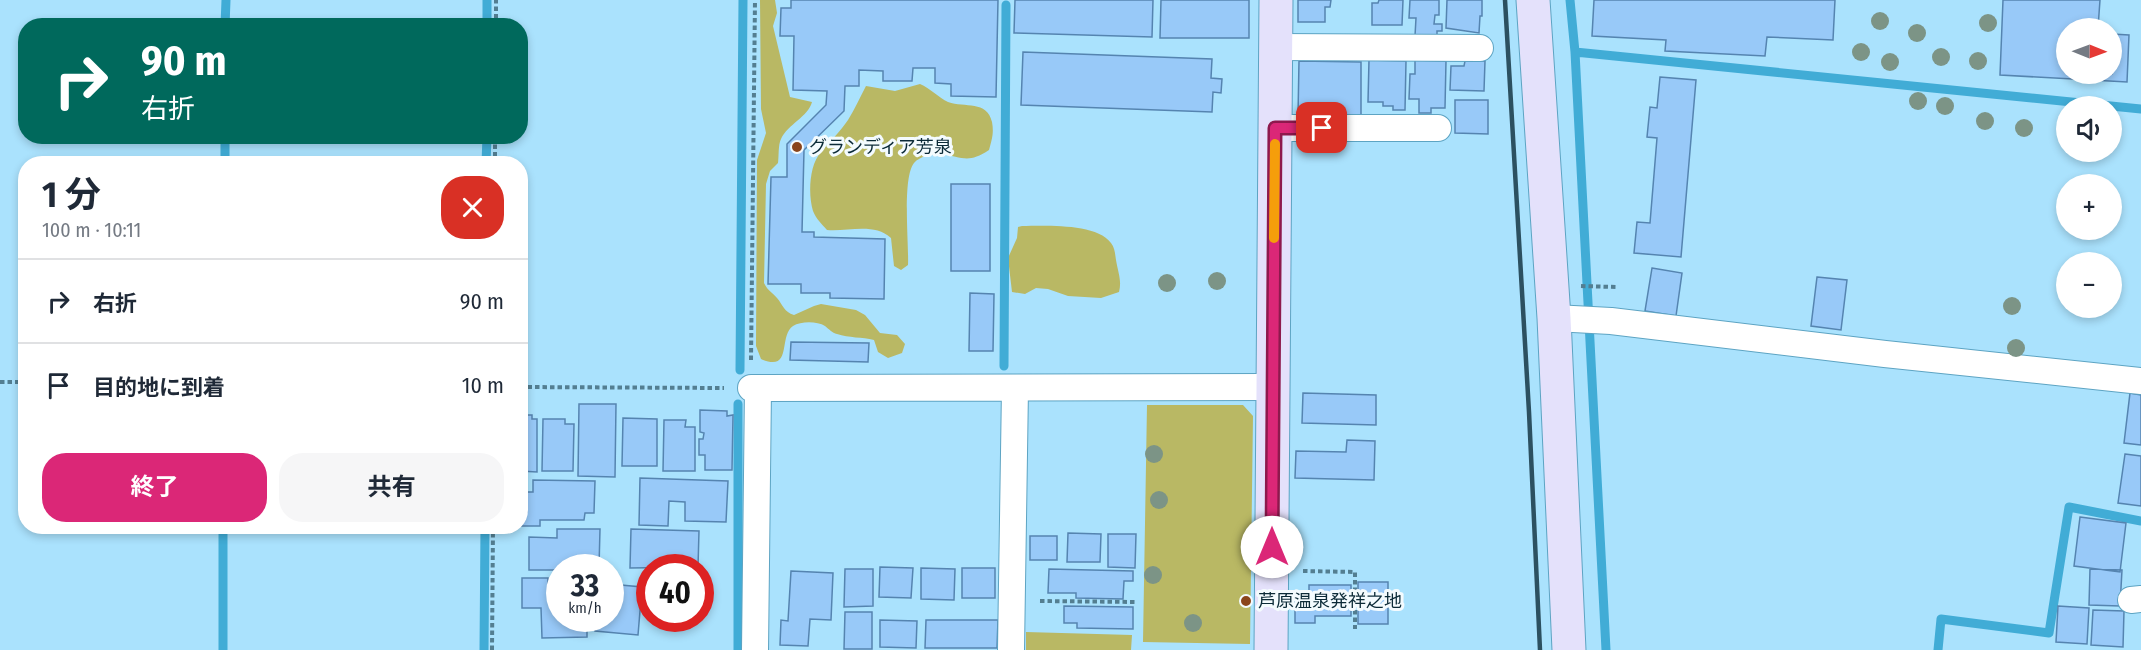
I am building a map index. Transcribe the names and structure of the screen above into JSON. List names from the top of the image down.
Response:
{
  "places": ["グランディア芳泉", "芦原温泉発祥之地"],
  "north": "right",
  "page": {
    "map_buttons": ["+", "−"],
    "turn": ["90 m", "右折"],
    "heading": ["1 分", "100 m · 10:11"],
    "list": [
      {
        "name": "右折",
        "value": "90 m"
      },
      {
        "name": "目的地に到着",
        "value": "10 m"
      }
    ],
    "buttons": ["終了", "共有"],
    "speed": "33 km/h",
    "limit": "40"
  }
}
